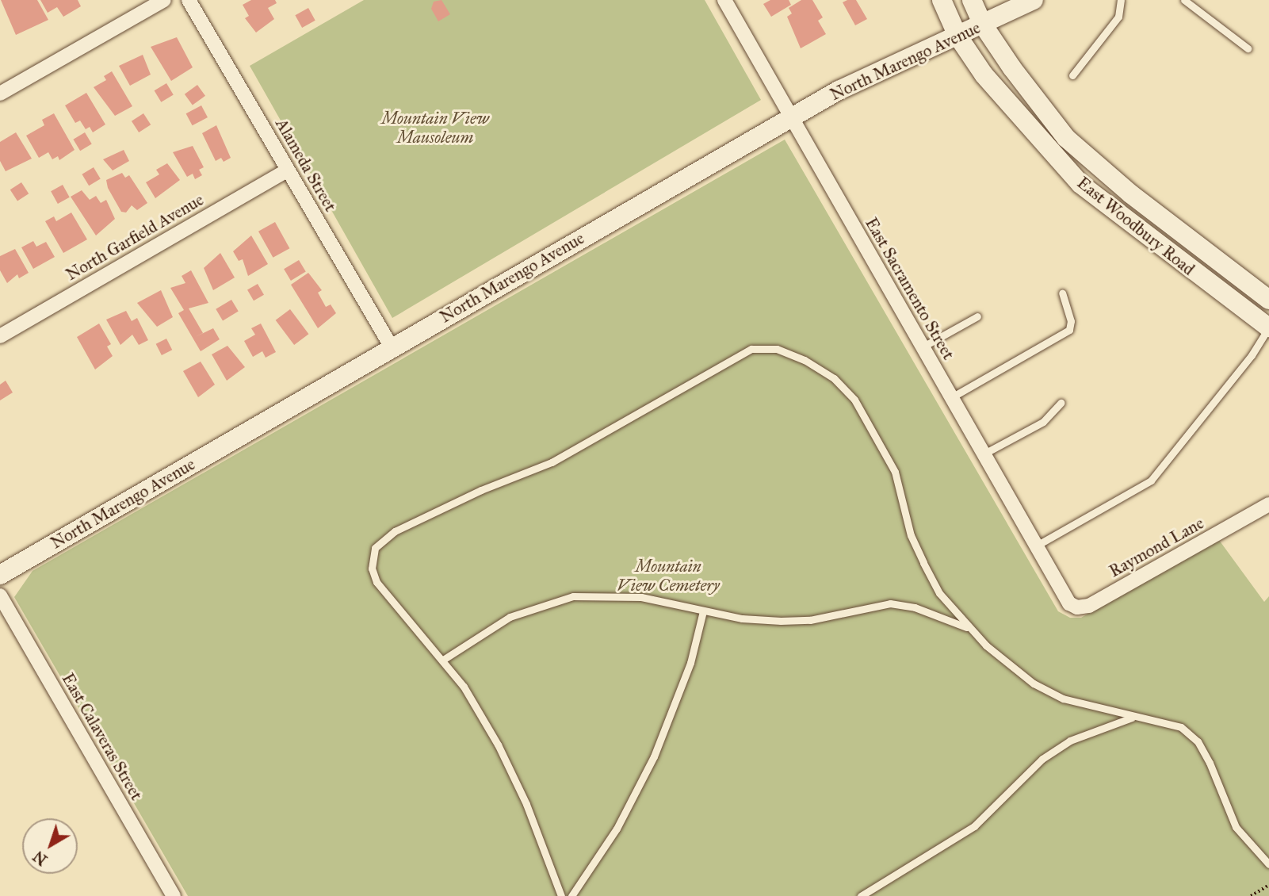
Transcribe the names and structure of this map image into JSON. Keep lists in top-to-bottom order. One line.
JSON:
{"streets":{"street":["North Marengo Avenue","Alameda Street","East Woodbury Road","North Garfield Avenue","East Sacramento Street","Raymond Lane","East Calaveras Street"]},"crossings":[["North Marengo Avenue","Alameda Street"],["North Marengo Avenue","East Woodbury Road"],["North Marengo Avenue","East Sacramento Street"],["Alameda Street","North Garfield Avenue"],["East Sacramento Street","Raymond Lane"]],"parks":["Mountain View Mausoleum","Mountain View Cemetery"],"north":"bottom left"}
